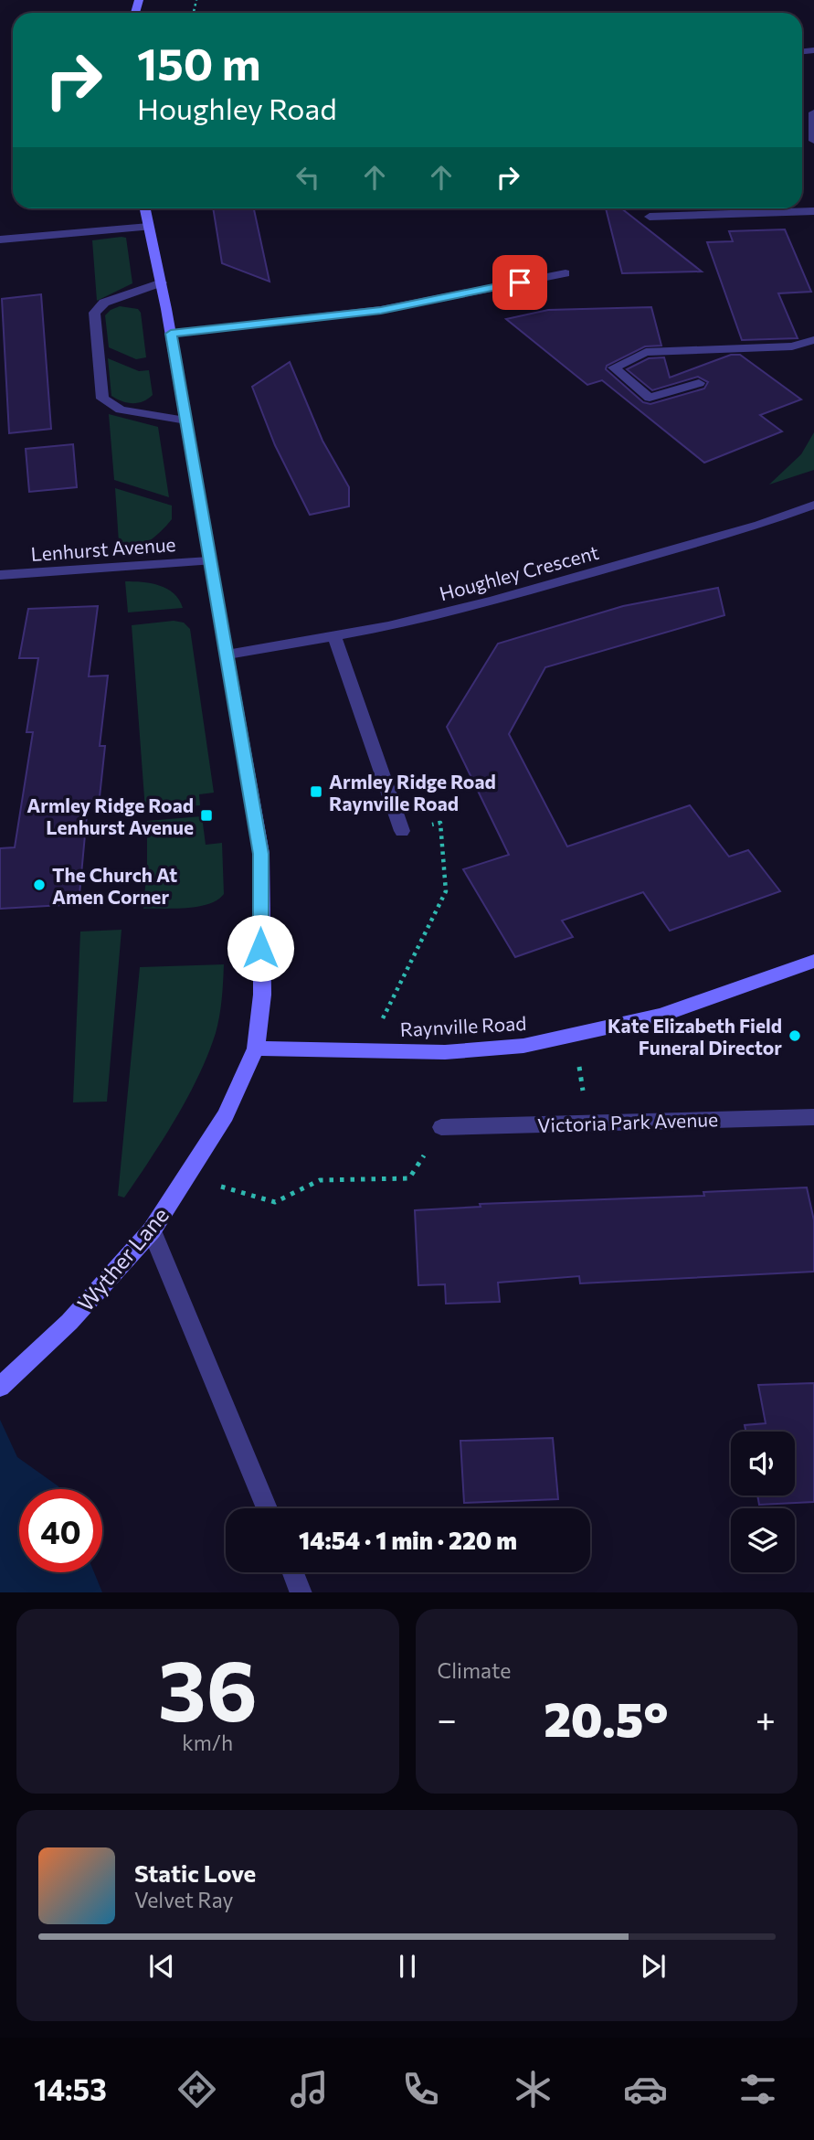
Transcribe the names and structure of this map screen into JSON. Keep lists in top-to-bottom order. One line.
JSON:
{"streets":{"street":["Lenhurst Avenue","Houghley Crescent","Raynville Road","Victoria Park Avenue","Wyther Lane"]},"crossings":[["Lenhurst Avenue","Wyther Lane"],["Houghley Crescent","Wyther Lane"],["Raynville Road","Wyther Lane"]],"places":{"transit":["Armley Ridge Road Raynville Road","Armley Ridge Road Lenhurst Avenue"],"other":["The Church At Amen Corner","Kate Elizabeth Field Funeral Director"]},"page":{"turn":["150 m","Houghley Road"],"limit":"40","trip":"14:54 · 1 min · 220 m","tile":[["36","km/h"],"Climate"],"heat":["−","20.5°","+"],"song":["Static Love","Velvet Ray"],"tabs":"14:53"}}
